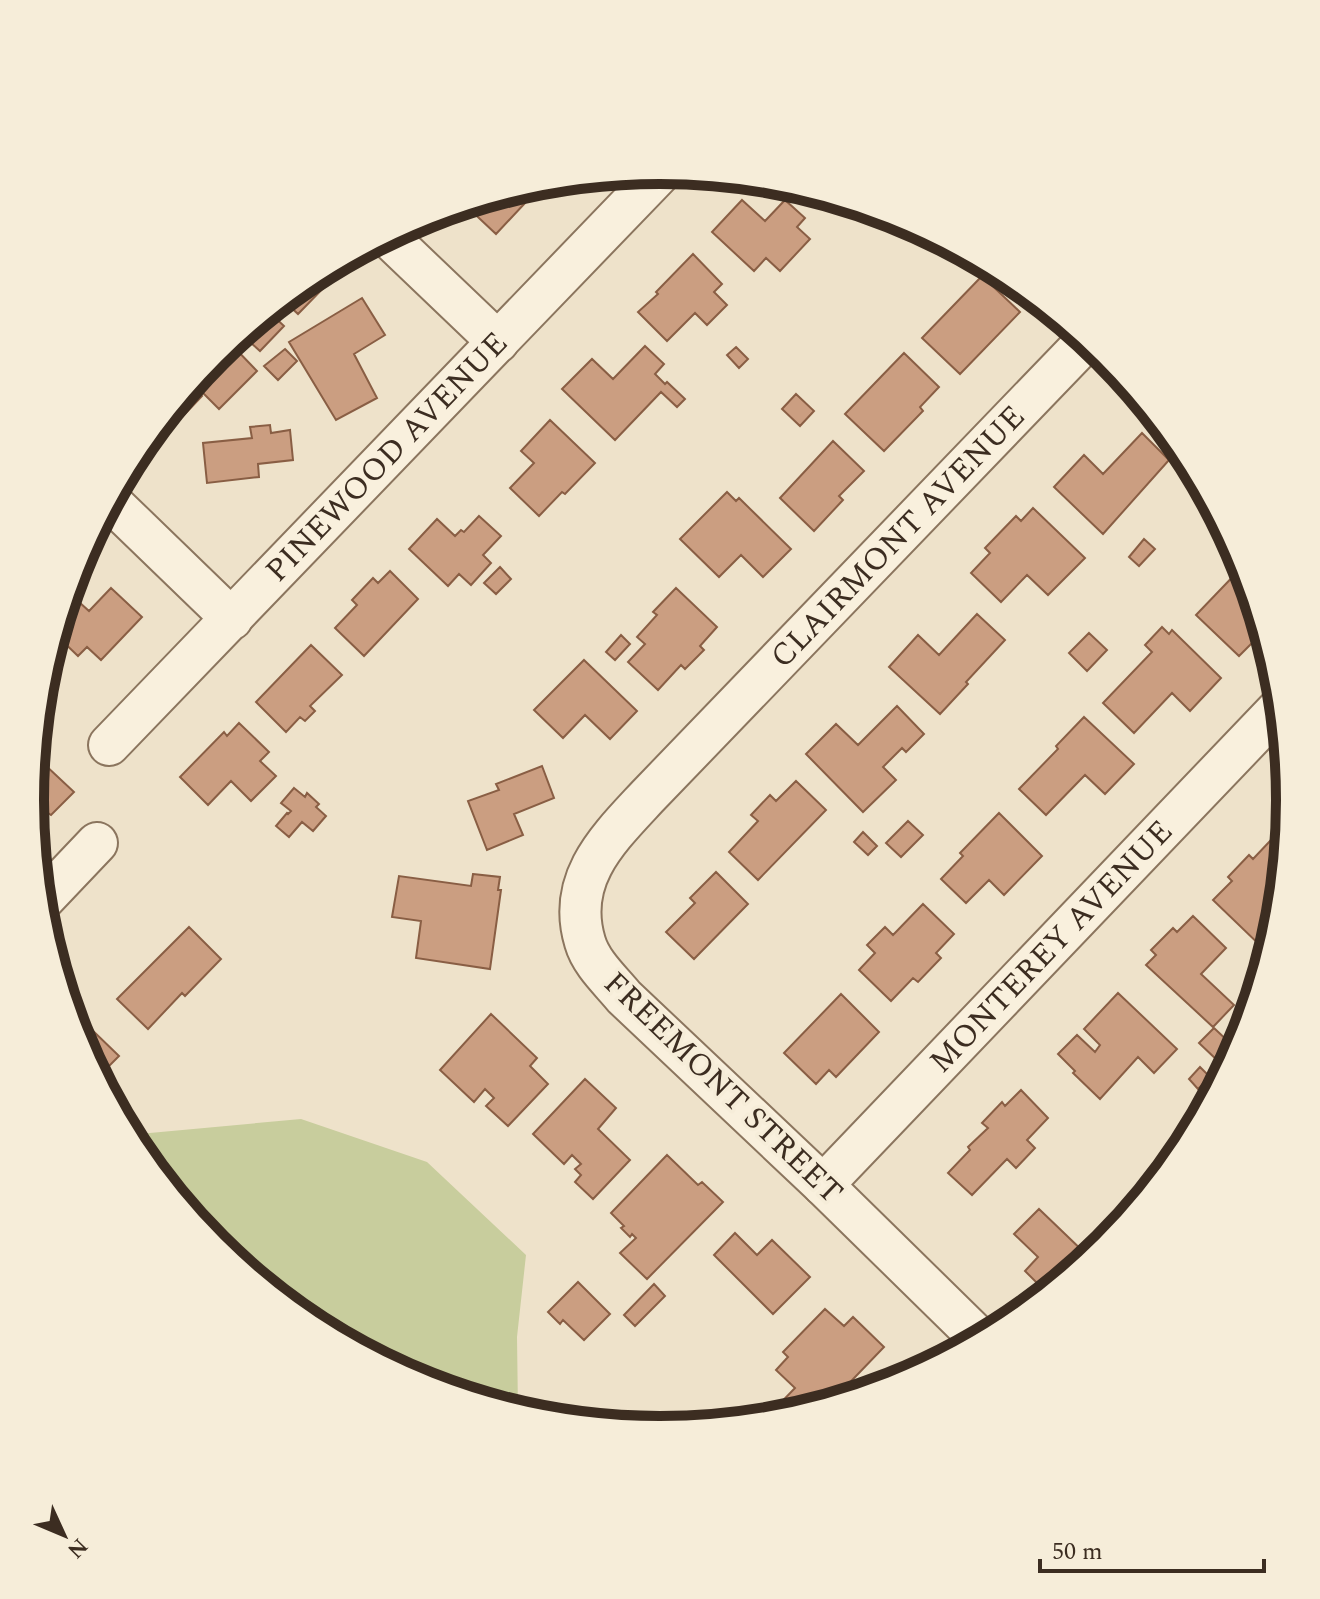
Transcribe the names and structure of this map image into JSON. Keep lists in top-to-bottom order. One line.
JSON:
{"streets":{"street":["PINEWOOD AVENUE","CLAIRMONT AVENUE","MONTEREY AVENUE","FREEMONT STREET"]},"crossings":[["CLAIRMONT AVENUE","FREEMONT STREET"],["MONTEREY AVENUE","FREEMONT STREET"]],"scale_bar":"50 m","north":"bottom right"}
